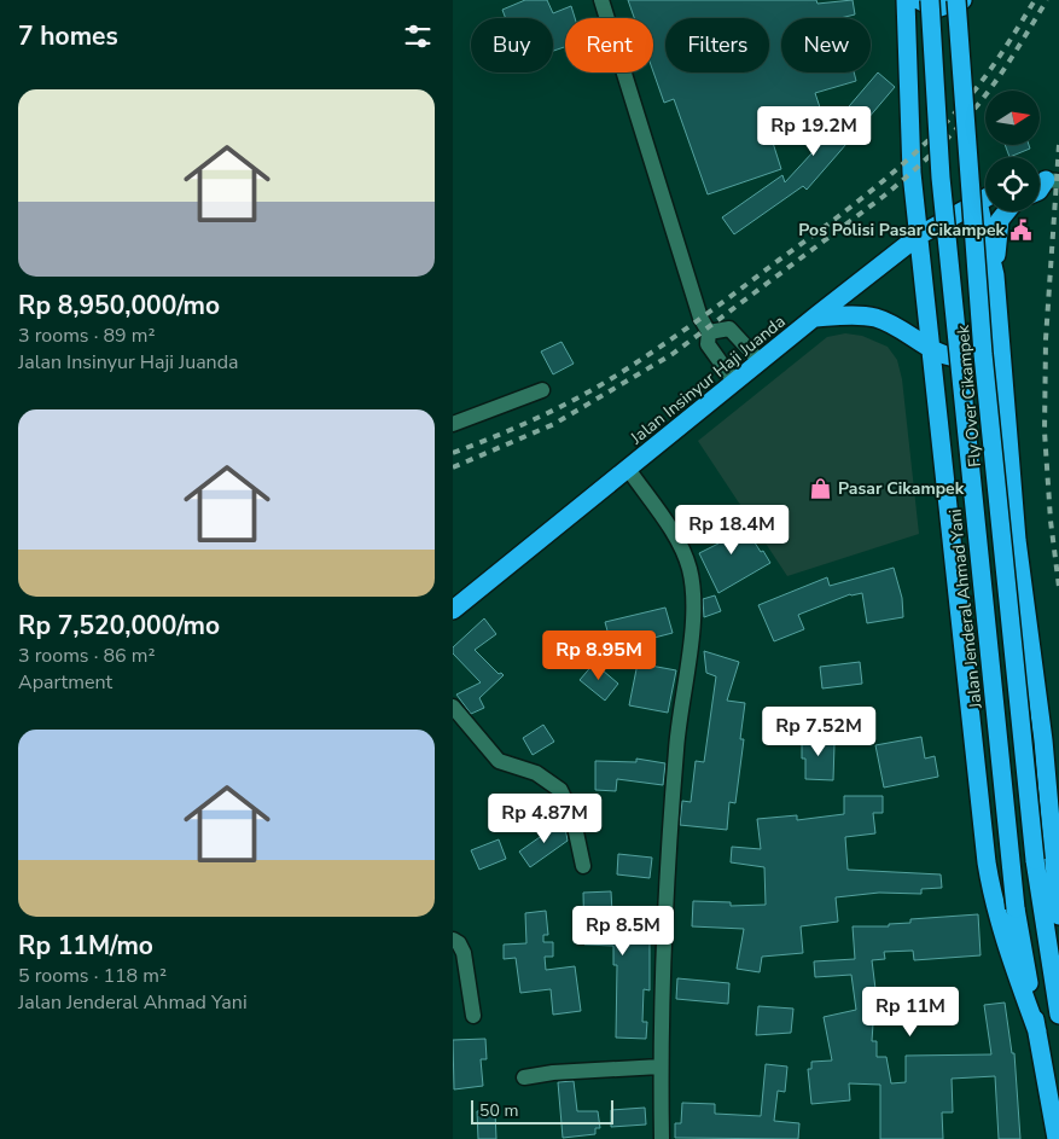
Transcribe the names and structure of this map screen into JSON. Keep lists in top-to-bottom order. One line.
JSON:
{"streets":{"highway":["Jalan Insinyur Haji Juanda","Fly Over Cikampek","Jalan Jenderal Ahmad Yani"]},"places":{"public building":["Pos Polisi Pasar Cikampek"],"shop":["Pasar Cikampek"]},"scale_bar":"50 m","north":"right","page":{"heading":"7 homes","chip":["Buy","Rent","Filters","New"],"list":[{"name":"Rp 8,950,000/mo","note":"3 rooms · 89 m² · Jalan Insinyur Haji Juanda"},{"name":"Rp 7,520,000/mo","note":"3 rooms · 86 m² · Apartment"},{"name":"Rp 11M/mo","note":"5 rooms · 118 m² · Jalan Jenderal Ahmad Yani"}],"price":["Rp 19.2M","Rp 18.4M","Rp 8.95M","Rp 7.52M","Rp 4.87M","Rp 8.5M","Rp 11M"],"scale":"50 m"}}
